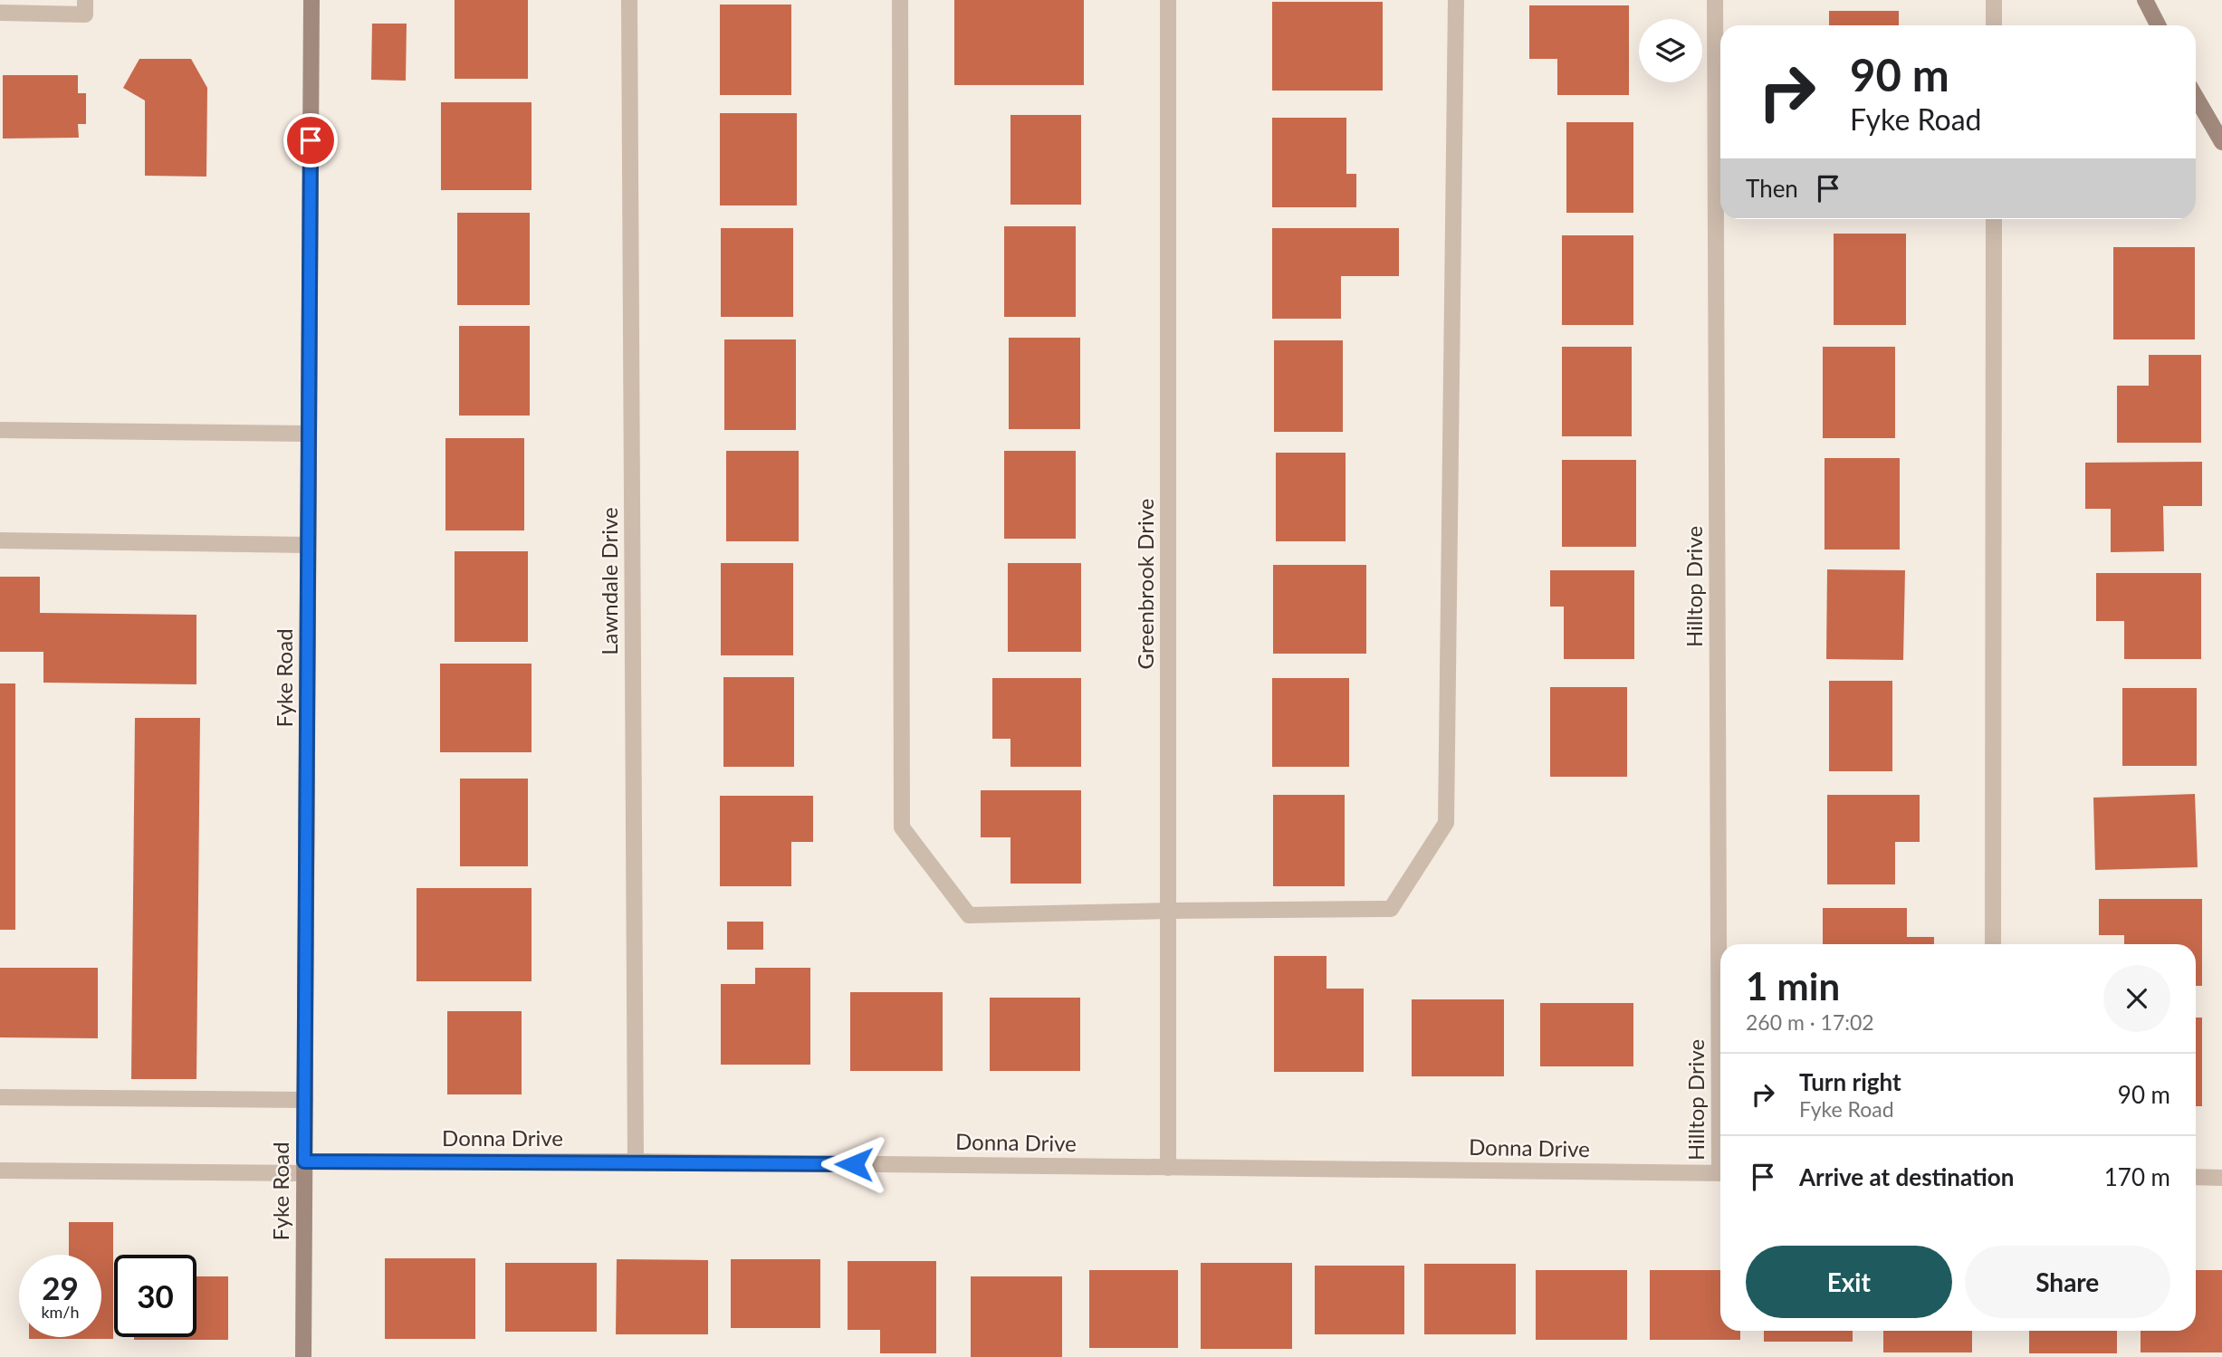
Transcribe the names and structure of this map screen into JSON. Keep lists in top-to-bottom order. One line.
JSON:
{"streets":{"street":["Lawndale Drive","Greenbrook Drive","Hilltop Drive","Fyke Road","Donna Drive"]},"crossings":[["Lawndale Drive","Donna Drive"],["Greenbrook Drive","Donna Drive"],["Fyke Road","Donna Drive"]],"page":{"turn":["90 m","Fyke Road"],"then":"Then","heading":["1 min","260 m · 17:02"],"list":[{"name":"Turn right","note":"Fyke Road","value":"90 m"},{"name":"Arrive at destination","value":"170 m"}],"buttons":["Exit","Share"],"speed":"29 km/h","limit":"30"}}
